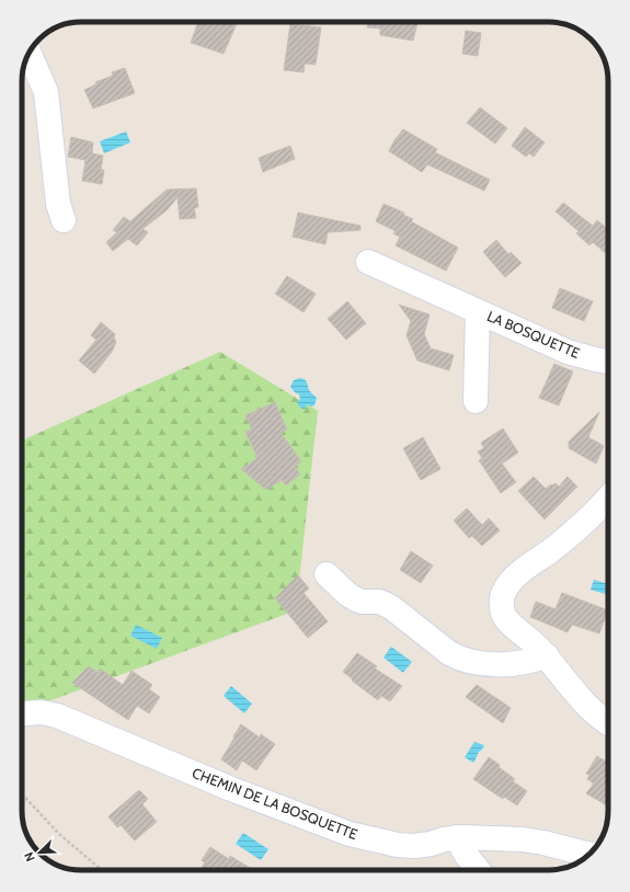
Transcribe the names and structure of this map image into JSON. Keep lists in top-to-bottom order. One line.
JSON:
{"streets":{"street":["LA BOSQUETTE","CHEMIN DE LA BOSQUETTE"]},"north":"bottom left"}
